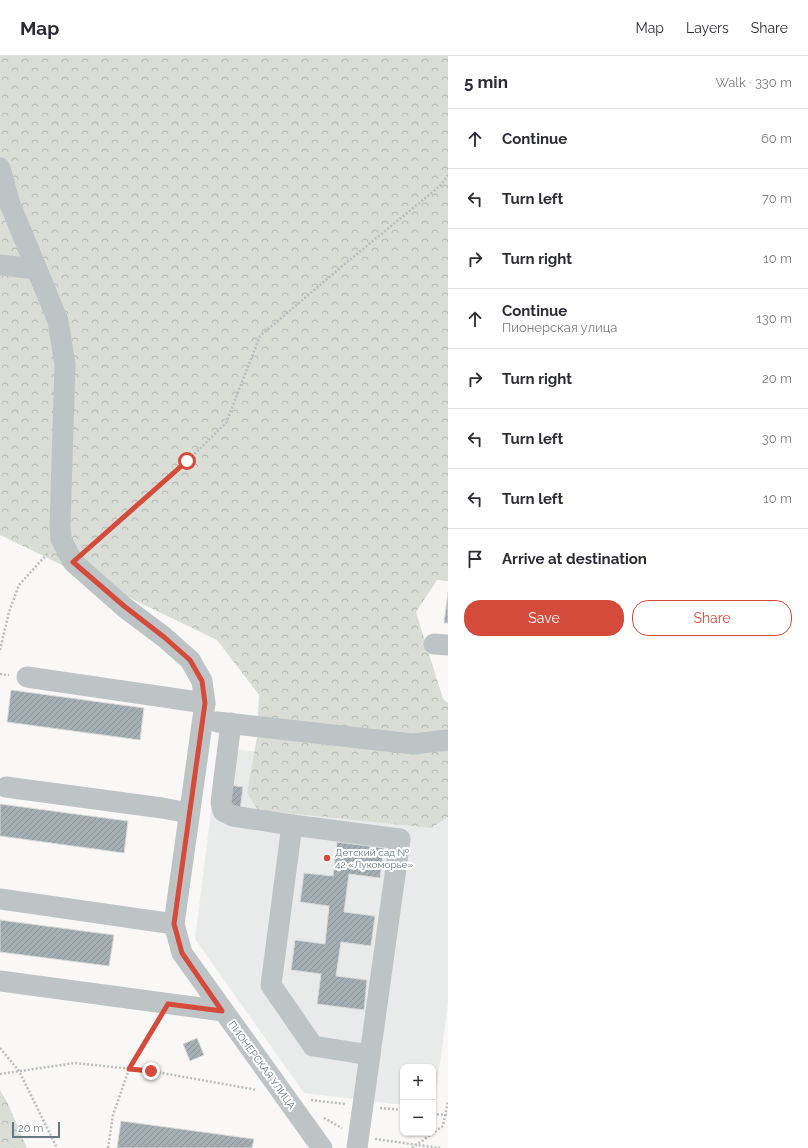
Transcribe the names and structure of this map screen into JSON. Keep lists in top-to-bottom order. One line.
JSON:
{"streets":{"street":["ПИОНЕРСКАЯ УЛИЦА"]},"places":["Детский сад № 42 «Лукоморье»"],"scale_bar":"20 m","page":{"header":"Map","nav":["Map","Layers","Share"],"heading":["5 min","Walk · 330 m"],"list":[["Continue","60 m"],["Turn left","70 m"],["Turn right","10 m"],["Continue","Пионерская улица","130 m"],["Turn right","20 m"],["Turn left","30 m"],["Turn left","10 m"],"Arrive at destination"],"buttons":["Save","Share"],"map_buttons":["+","−"],"scale":"20 m"}}
